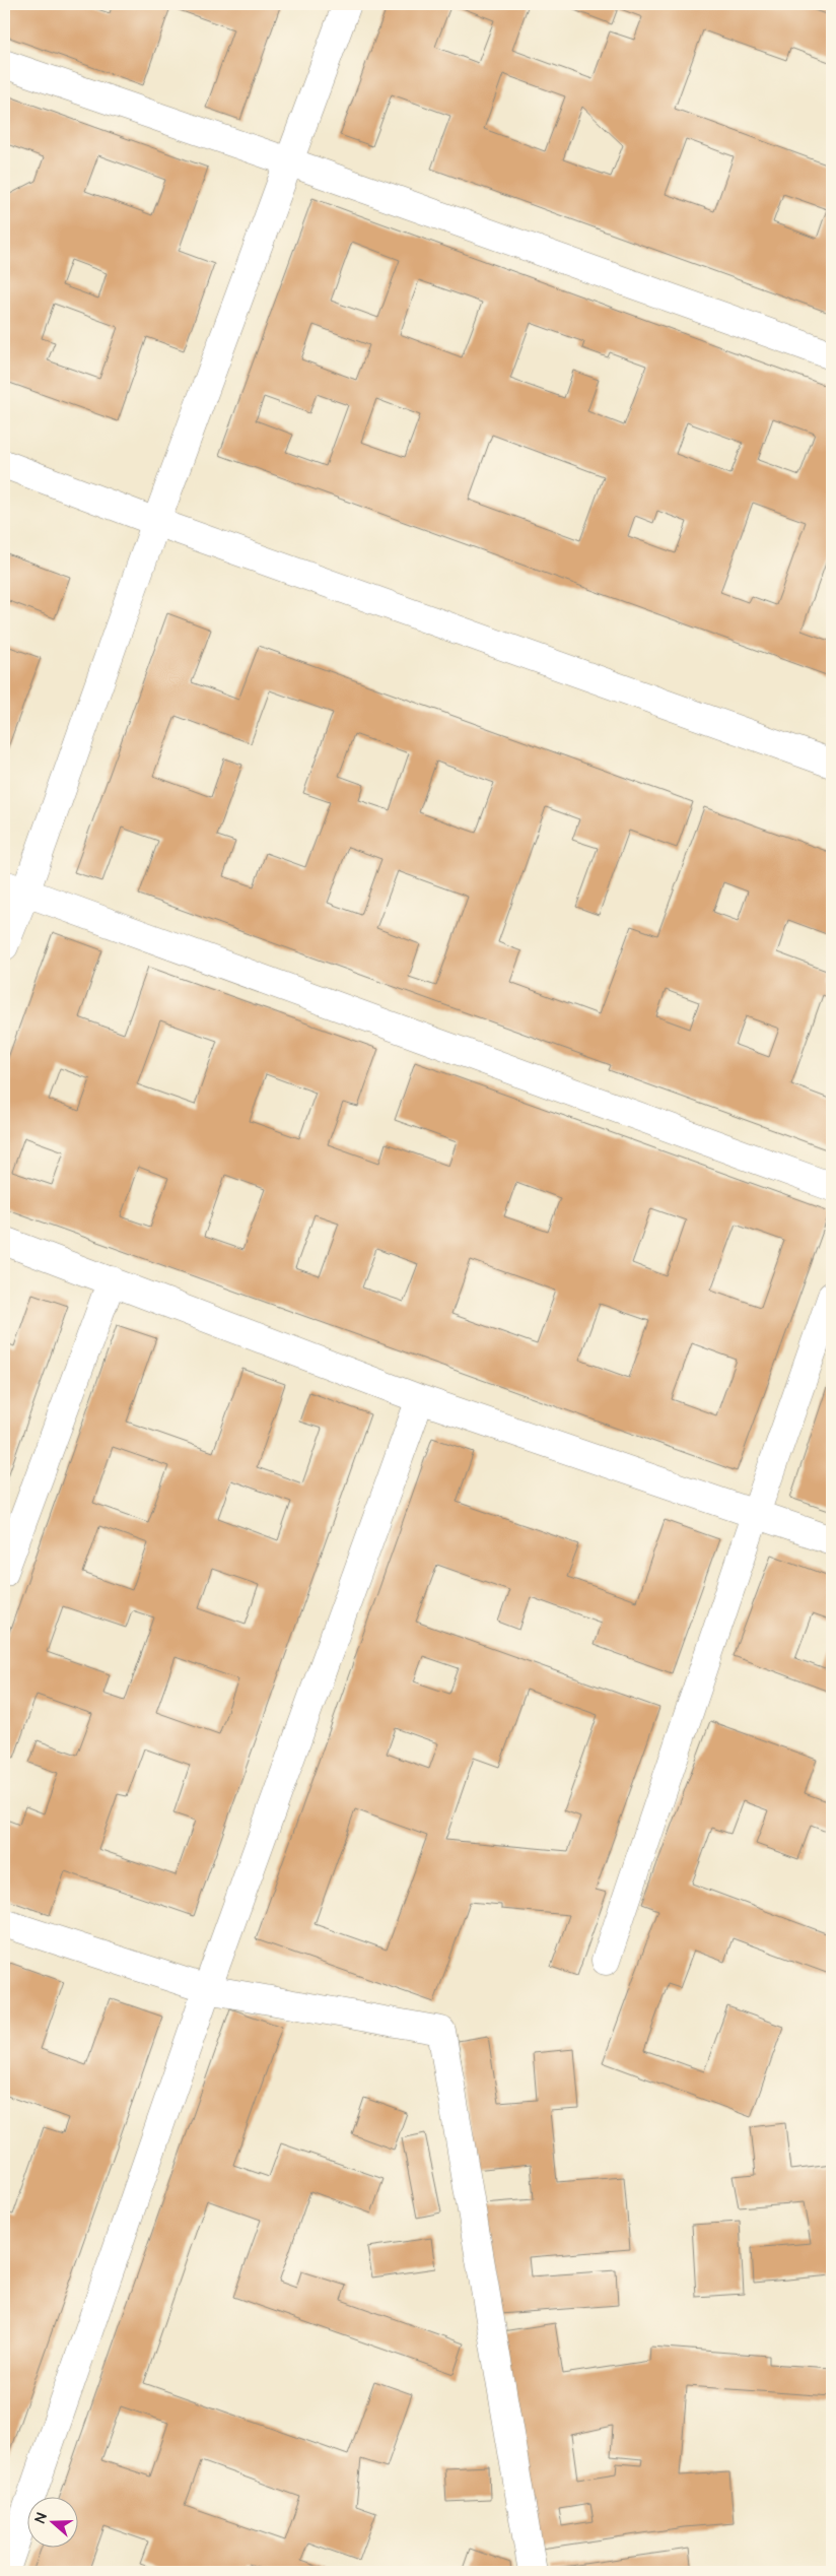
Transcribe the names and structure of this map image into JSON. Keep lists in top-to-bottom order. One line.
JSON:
{"north":"left"}
